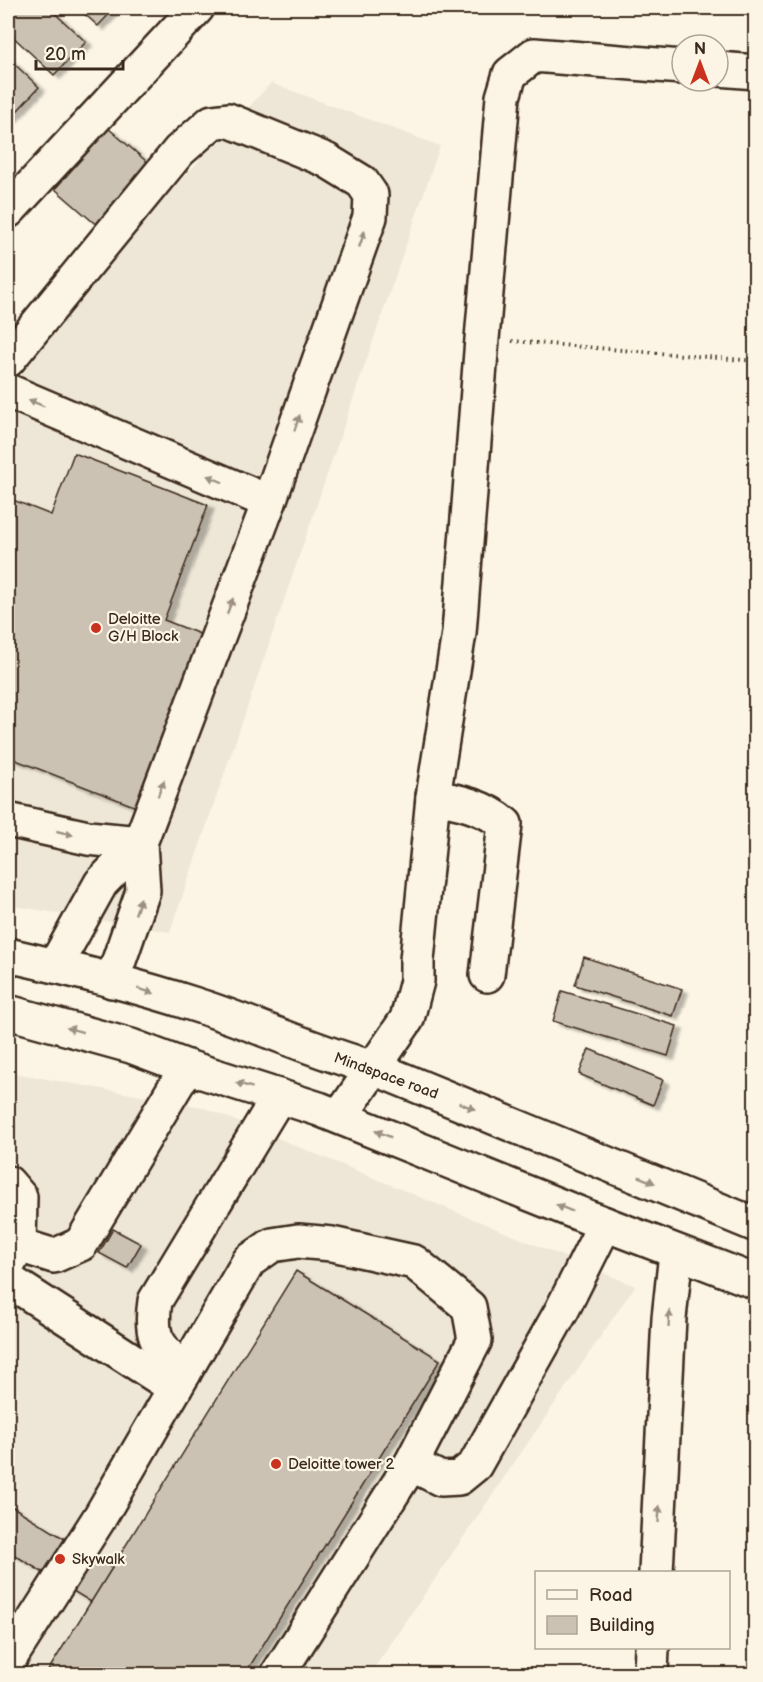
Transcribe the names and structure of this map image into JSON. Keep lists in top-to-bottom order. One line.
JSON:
{"streets":{"main road":["Mindspace road"]},"places":["Deloitte G/H Block","Deloitte tower 2","Skywalk"],"legend":["Road","Building"],"scale_bar":"20 m","north":"top"}
